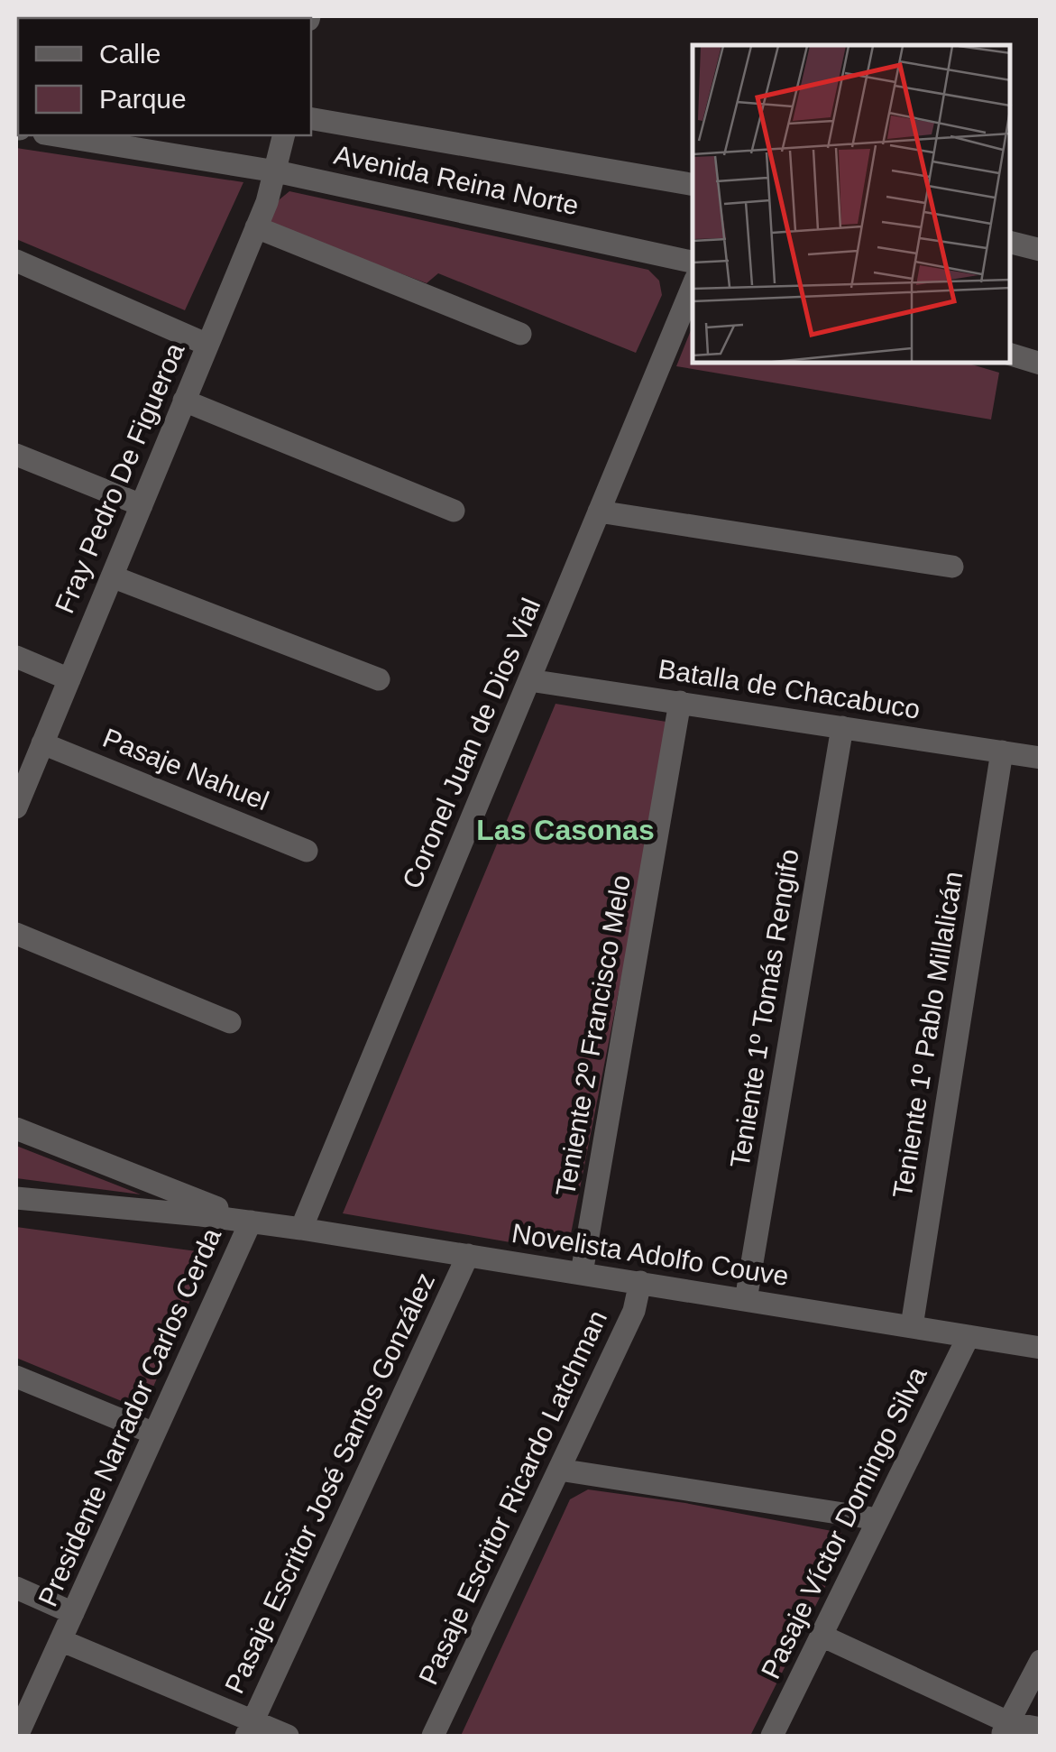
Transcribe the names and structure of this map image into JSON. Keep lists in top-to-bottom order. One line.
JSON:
{"streets":{"street":["Avenida Reina Norte","Fray Pedro De Figueroa","Batalla de Chacabuco","Coronel Juan de Dios Vial","Pasaje Nahuel","Teniente 1º Tomás Rengifo","Teniente 1º Pablo Millalicán","Teniente 2º Francisco Melo","Novelista Adolfo Couve","Presidente Narrador Carlos Cerda","Pasaje Escritor José Santos González","Pasaje Escritor Ricardo Latchman","Pasaje Víctor Domingo Silva"]},"crossings":[["Avenida Reina Norte","Fray Pedro De Figueroa"],["Fray Pedro De Figueroa","Pasaje Nahuel"],["Batalla de Chacabuco","Coronel Juan de Dios Vial"],["Batalla de Chacabuco","Teniente 1º Tomás Rengifo"],["Batalla de Chacabuco","Teniente 1º Pablo Millalicán"],["Batalla de Chacabuco","Teniente 2º Francisco Melo"],["Coronel Juan de Dios Vial","Novelista Adolfo Couve"],["Teniente 1º Tomás Rengifo","Novelista Adolfo Couve"],["Teniente 1º Pablo Millalicán","Novelista Adolfo Couve"],["Teniente 2º Francisco Melo","Novelista Adolfo Couve"],["Novelista Adolfo Couve","Presidente Narrador Carlos Cerda"],["Novelista Adolfo Couve","Pasaje Escritor José Santos González"],["Novelista Adolfo Couve","Pasaje Escritor Ricardo Latchman"],["Novelista Adolfo Couve","Pasaje Víctor Domingo Silva"]],"districts":["Las Casonas"],"legend":["Calle","Parque"]}
